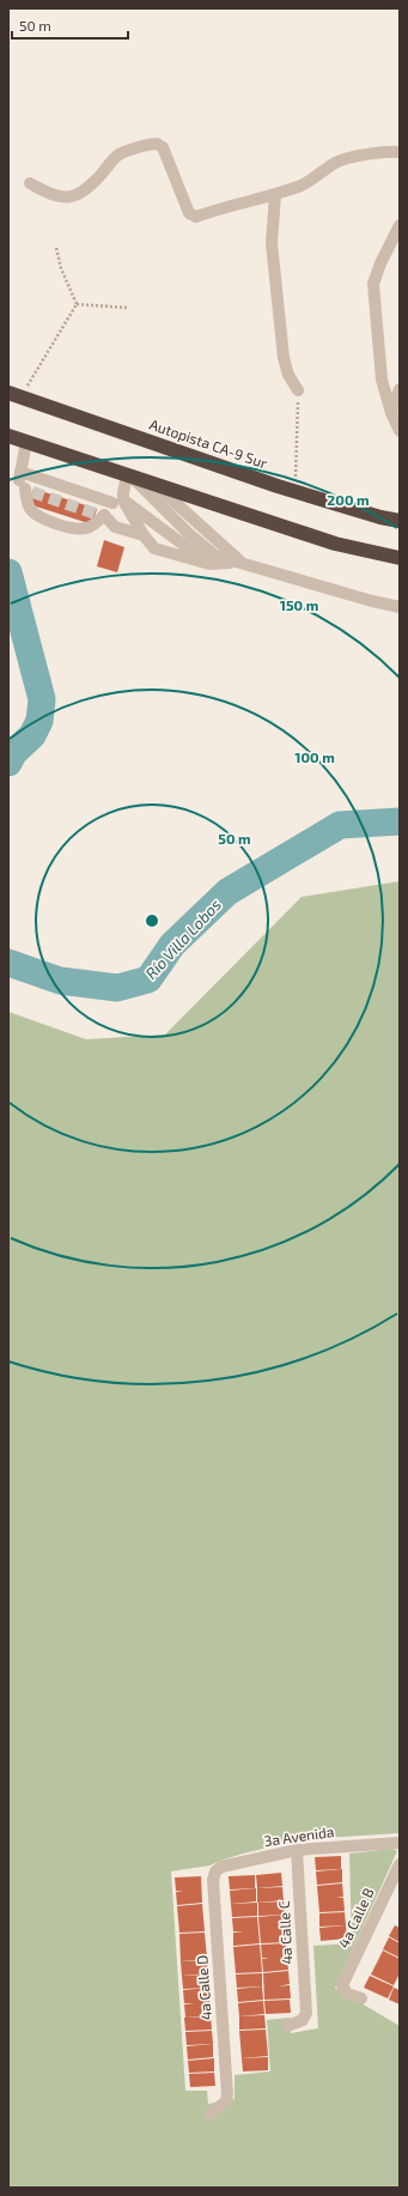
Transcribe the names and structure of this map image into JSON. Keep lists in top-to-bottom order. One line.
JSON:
{"streets":{"highway":["Autopista CA-9 Sur"],"street":["3a Avenida","4a Calle B","4a Calle C","4a Calle D"]},"crossings":[["3a Avenida","4a Calle C"],["3a Avenida","4a Calle D"]],"water":["Río Villa Lobos"],"scale_bar":"50 m","rings":["200 m","150 m","100 m","50 m"]}
